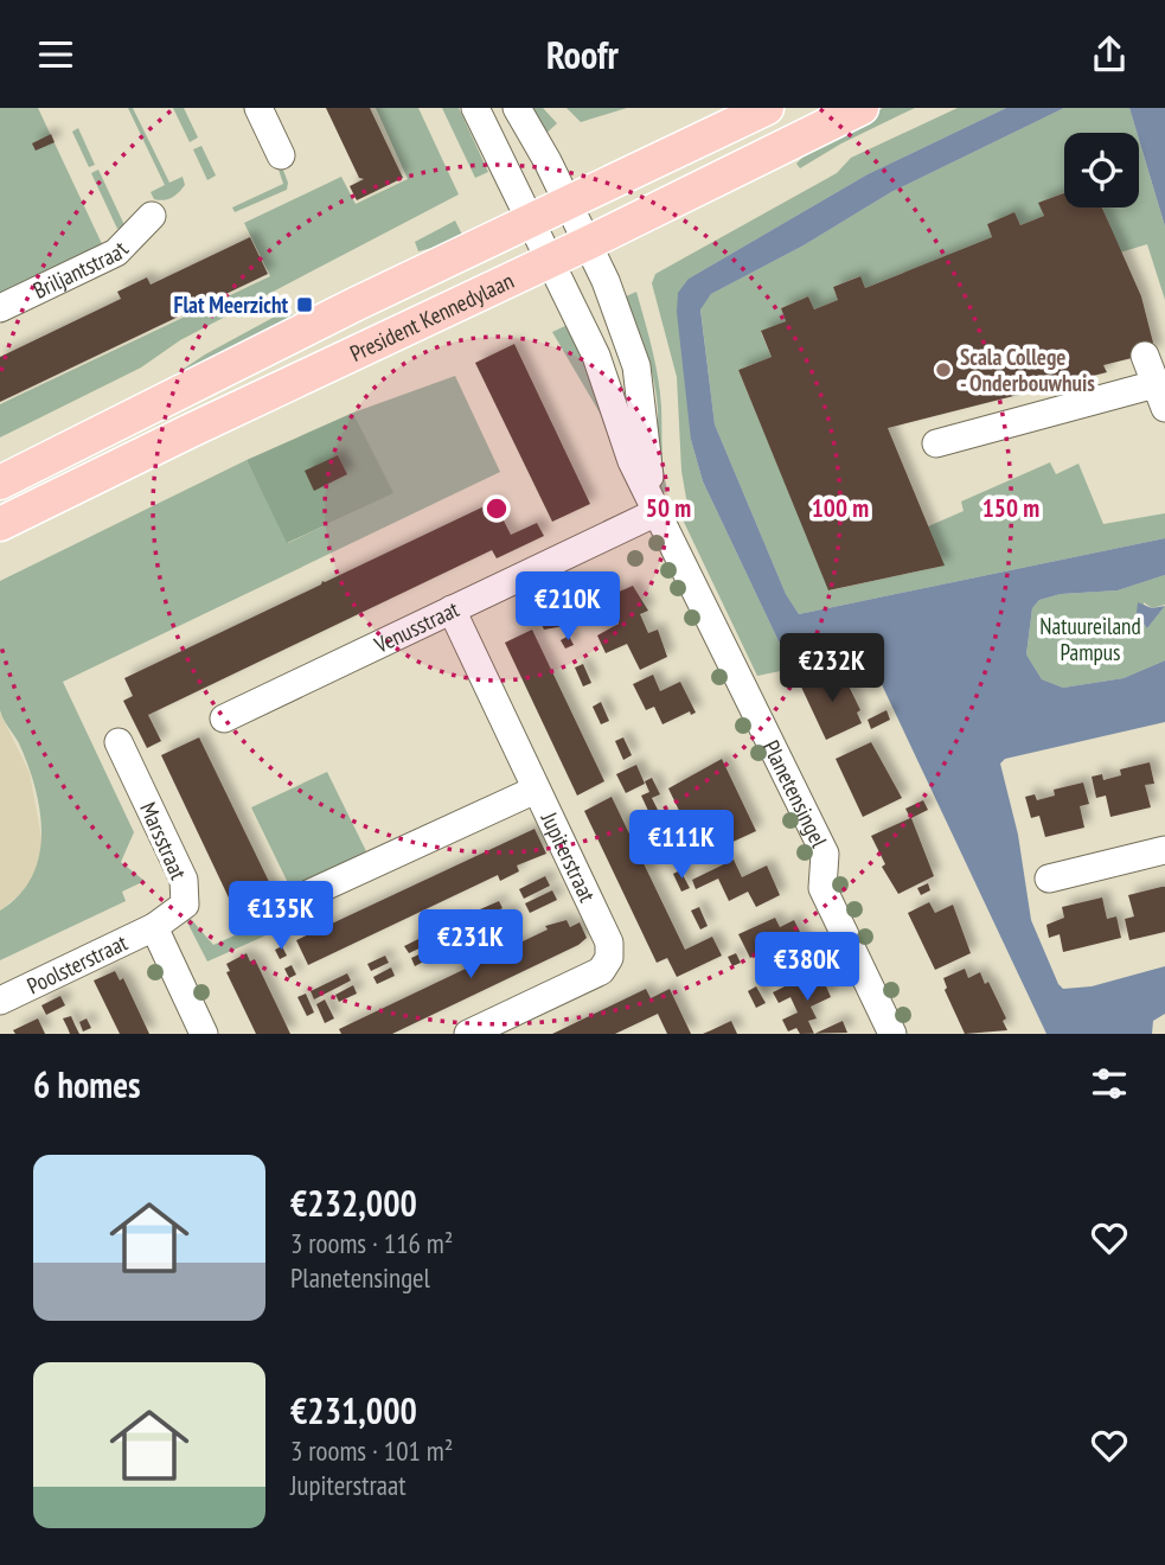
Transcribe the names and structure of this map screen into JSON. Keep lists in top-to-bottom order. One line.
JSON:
{"streets":{"main road":["President Kennedylaan"],"street":["Briljantstraat","Venusstraat","Planetensingel","Marsstraat","Jupiterstraat","Poolsterstraat"]},"crossings":[["President Kennedylaan","Planetensingel"],["Venusstraat","Planetensingel"],["Venusstraat","Jupiterstraat"],["Marsstraat","Poolsterstraat"]],"parks":["Natuureiland Pampus"],"places":{"transit":["Flat Meerzicht"],"other":["Scala College - Onderbouwhuis"]},"page":{"header":"Roofr","price":["€210K","€232K","€111K","€135K","€231K","€380K"],"heading":"6 homes","list":[{"name":"€232,000","note":"3 rooms · 116 m² · Planetensingel"},{"name":"€231,000","note":"3 rooms · 101 m² · Jupiterstraat"}]},"rings":["50 m","100 m","150 m"]}
